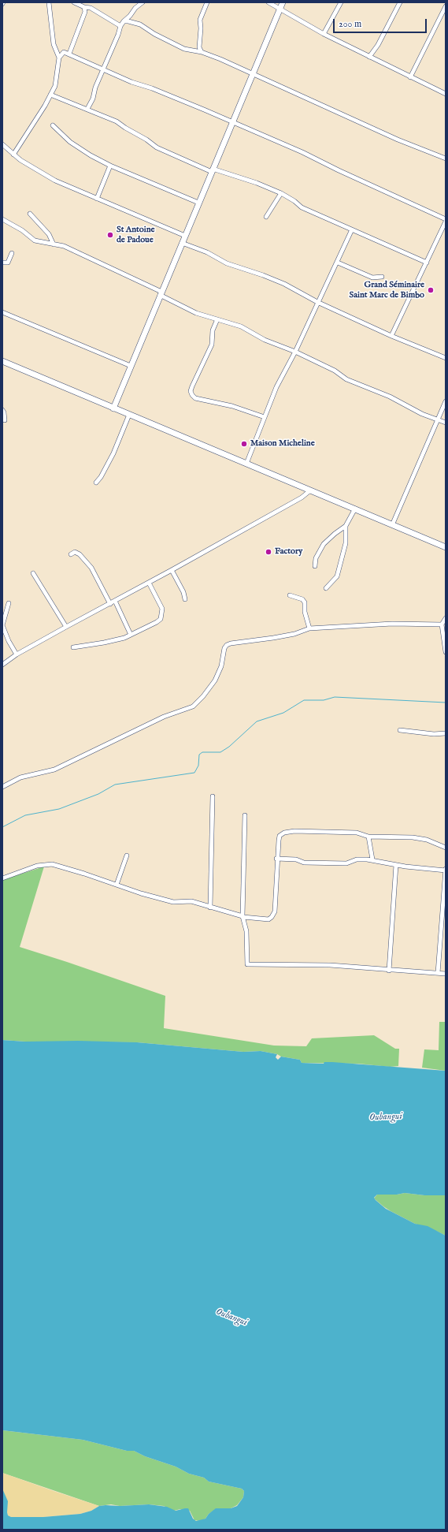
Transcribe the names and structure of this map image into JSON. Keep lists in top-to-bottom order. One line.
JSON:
{"water":["Oubangui"],"places":["St Antoine de Padoue","Grand Séminaire Saint Marc de Bimbo","Maison Micheline","Factory"],"scale_bar":"200 m"}
